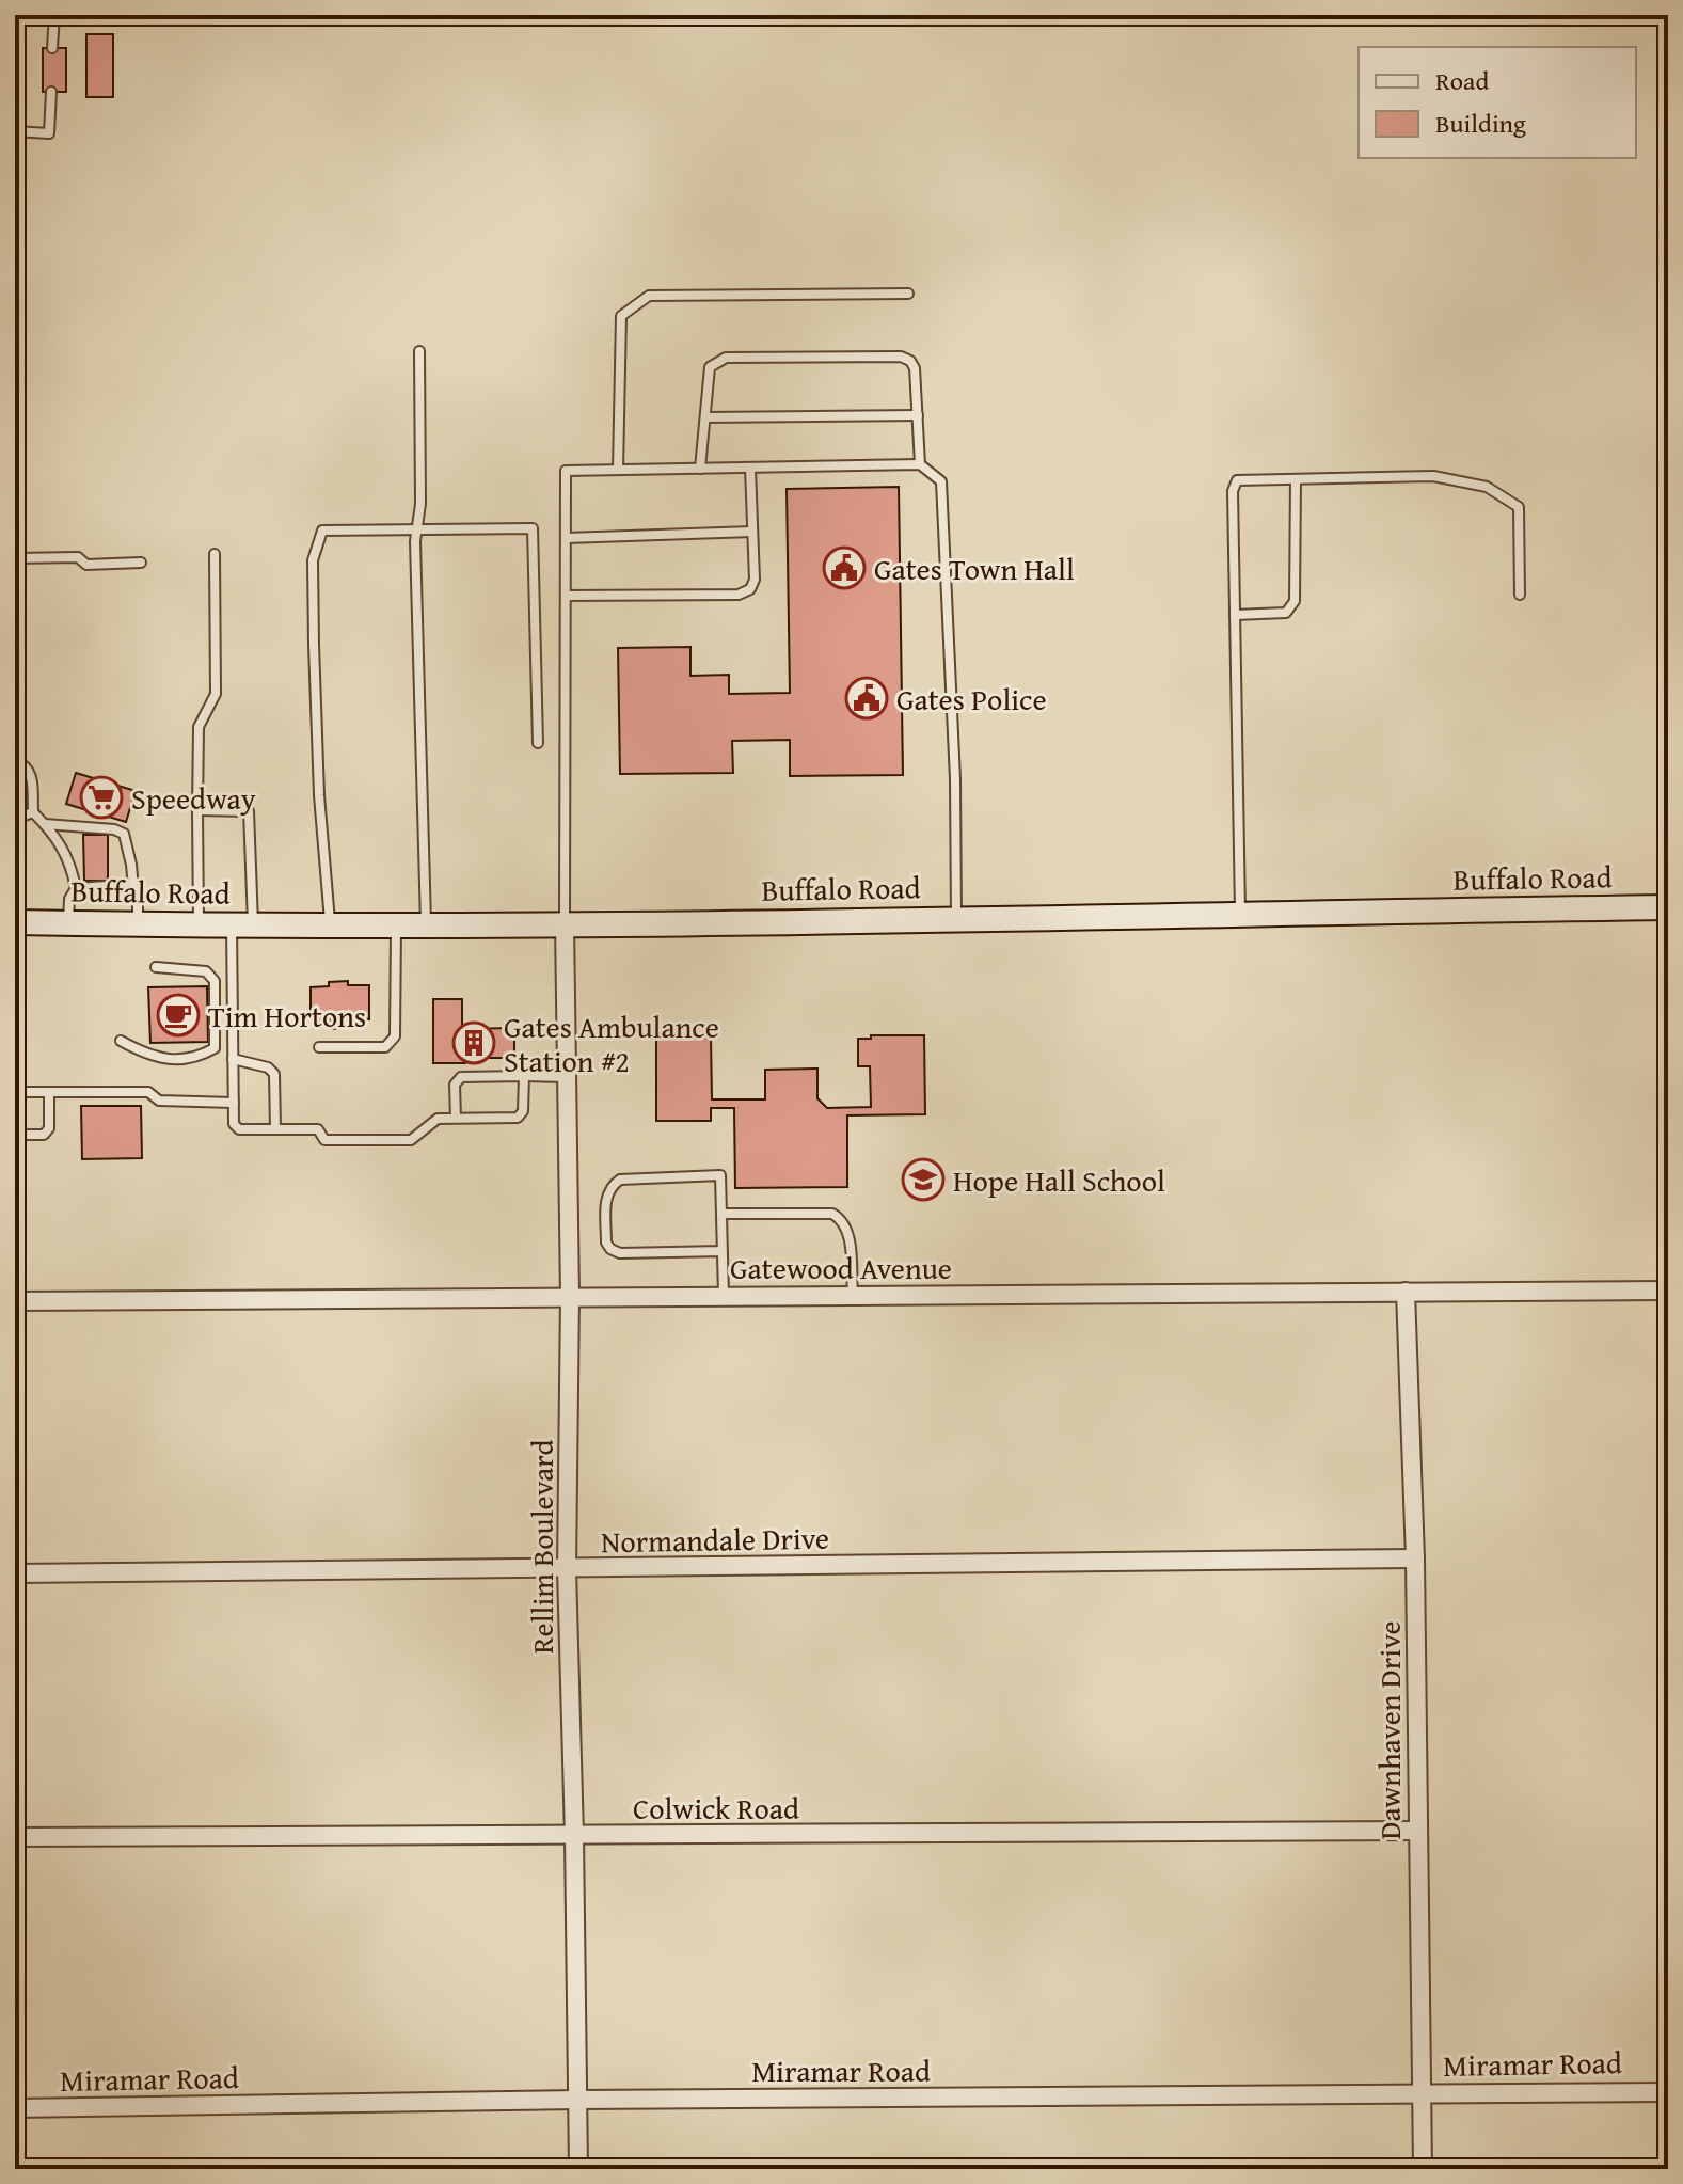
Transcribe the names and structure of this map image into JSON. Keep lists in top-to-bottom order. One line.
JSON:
{"streets":{"main road":["Buffalo Road"],"street":["Gatewood Avenue","Normandale Drive","Rellim Boulevard","Dawnhaven Drive","Colwick Road","Miramar Road"]},"crossings":[["Buffalo Road","Rellim Boulevard"],["Gatewood Avenue","Rellim Boulevard"],["Gatewood Avenue","Dawnhaven Drive"],["Normandale Drive","Rellim Boulevard"],["Normandale Drive","Dawnhaven Drive"],["Rellim Boulevard","Colwick Road"],["Rellim Boulevard","Miramar Road"],["Dawnhaven Drive","Colwick Road"],["Dawnhaven Drive","Miramar Road"]],"places":{"public building":["Gates Town Hall","Gates Police"],"supermarket":["Speedway"],"cafe":["Tim Hortons"],"building":["Gates Ambulance Station #2"],"school or university":["Hope Hall School"]},"legend":["Road","Building"]}
